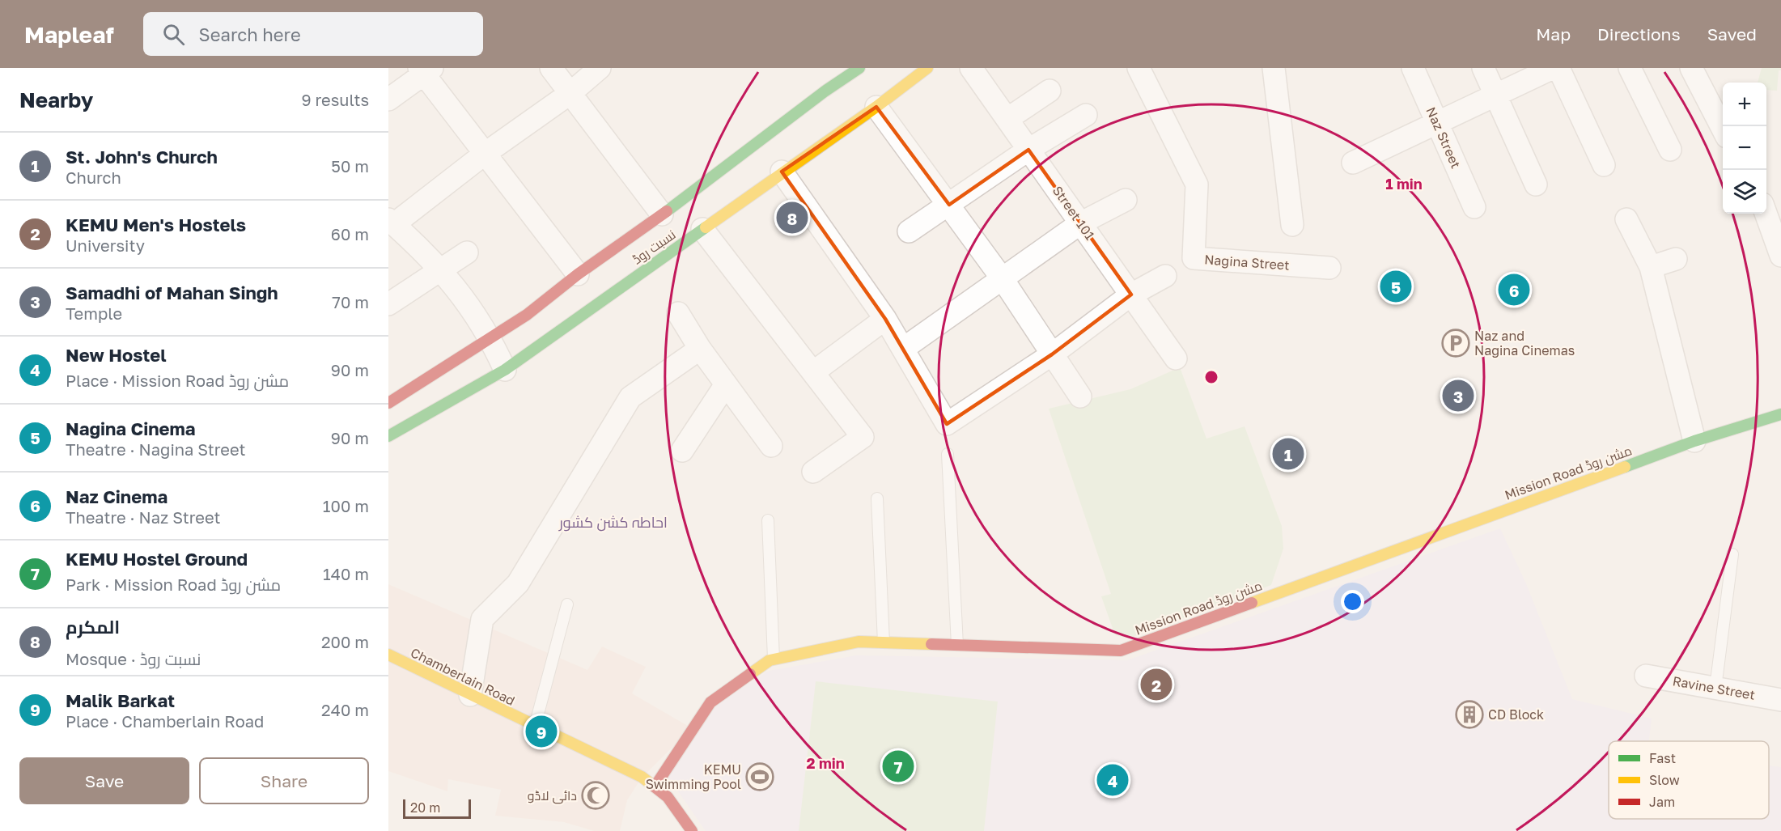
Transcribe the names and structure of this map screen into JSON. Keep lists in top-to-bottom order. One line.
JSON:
{"streets":{"street":["Naz Street","Street 101","نسبت روڈ","Nagina Street","Mission Road مشن روڈ","Chamberlain Road","Ravine Street"]},"crossings":[["Mission Road مشن روڈ","Chamberlain Road"]],"districts":["احاطہ کشن کشور"],"places":{"parking":["Naz and Nagina Cinemas"],"building":["CD Block"],"sports":["KEMU Swimming Pool"],"mosque":["دائی لاڈو"]},"legend":["Fast","Slow","Jam"],"scale_bar":"20 m","page":{"header":"Mapleaf","search":"Search here","nav":["Map","Directions","Saved"],"heading":["Nearby","9 results"],"map_buttons":["+","−"],"list":[{"mark":"1","name":"St. John's Church","note":"Church","value":"50 m"},{"mark":"2","name":"KEMU Men's Hostels","note":"University","value":"60 m"},{"mark":"3","name":"Samadhi of Mahan Singh","note":"Temple","value":"70 m"},{"mark":"4","name":"New Hostel","note":"Place · Mission Road مشن روڈ","value":"90 m"},{"mark":"5","name":"Nagina Cinema","note":"Theatre · Nagina Street","value":"90 m"},{"mark":"6","name":"Naz Cinema","note":"Theatre · Naz Street","value":"100 m"},{"mark":"7","name":"KEMU Hostel Ground","note":"Park · Mission Road مشن روڈ","value":"140 m"},{"mark":"8","name":"المکرم","note":"Mosque · نسبت روڈ","value":"200 m"},{"mark":"9","name":"Malik Barkat","note":"Place · Chamberlain Road","value":"240 m"}],"pins":["8","5","6","3","1","2","9","7","4"],"buttons":["Save","Share"],"scale":"20 m"},"rings":["1 min","2 min"]}
